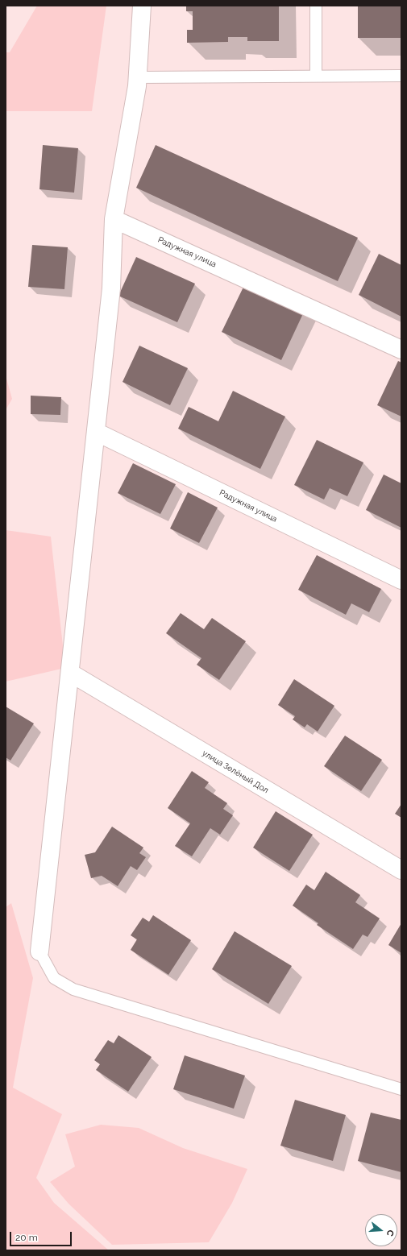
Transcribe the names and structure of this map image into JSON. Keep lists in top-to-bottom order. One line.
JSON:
{"streets":{"street":["Радужная улица","улица Зелёный Дол"]},"scale_bar":"20 m","north":"right"}
